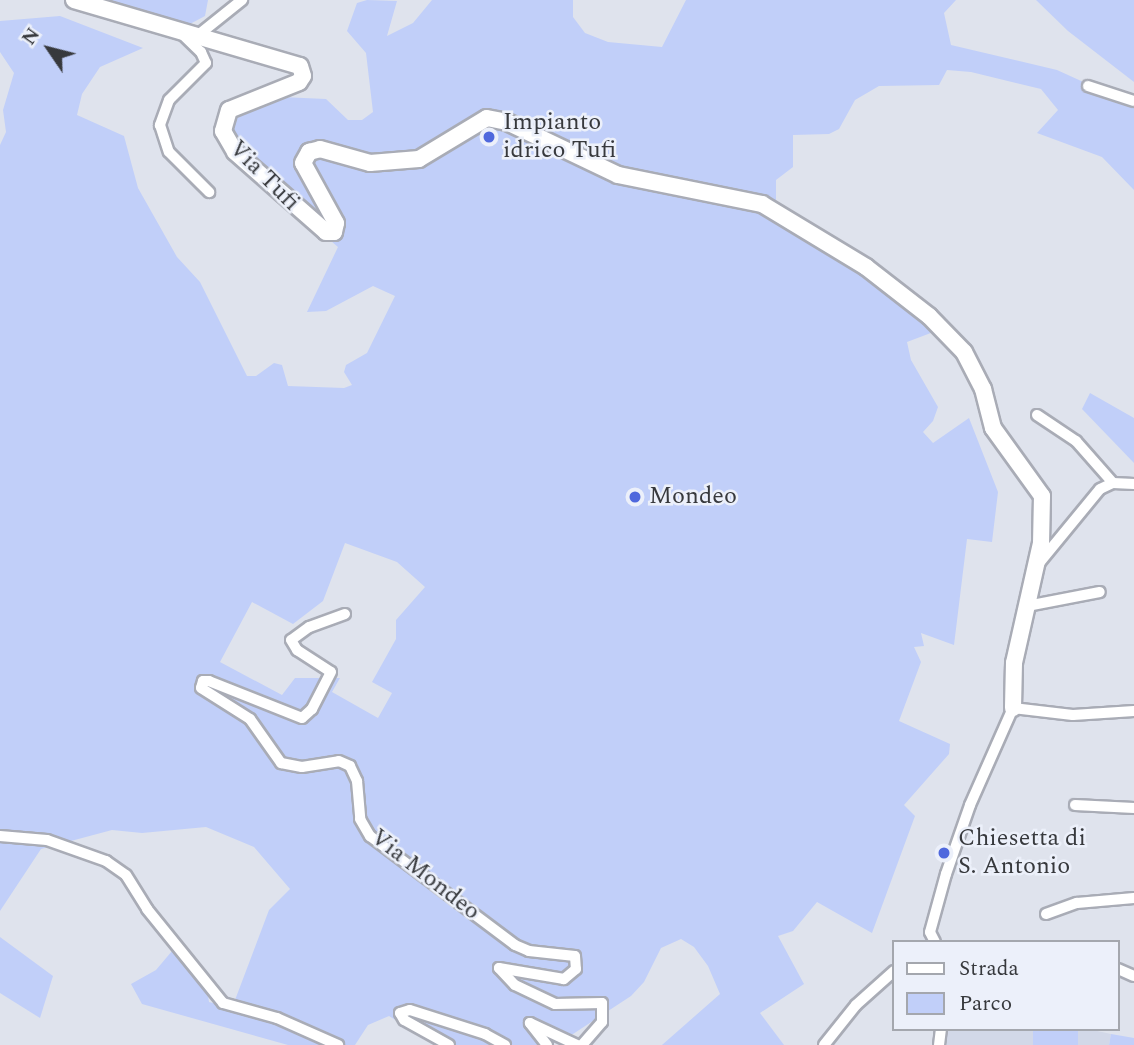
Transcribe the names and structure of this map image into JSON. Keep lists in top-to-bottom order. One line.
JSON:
{"streets":{"street":["Via Tufi","Via Mondeo"]},"places":["Impianto idrico Tufi","Mondeo","Chiesetta di S. Antonio"],"legend":["Strada","Parco"],"north":"top left"}
